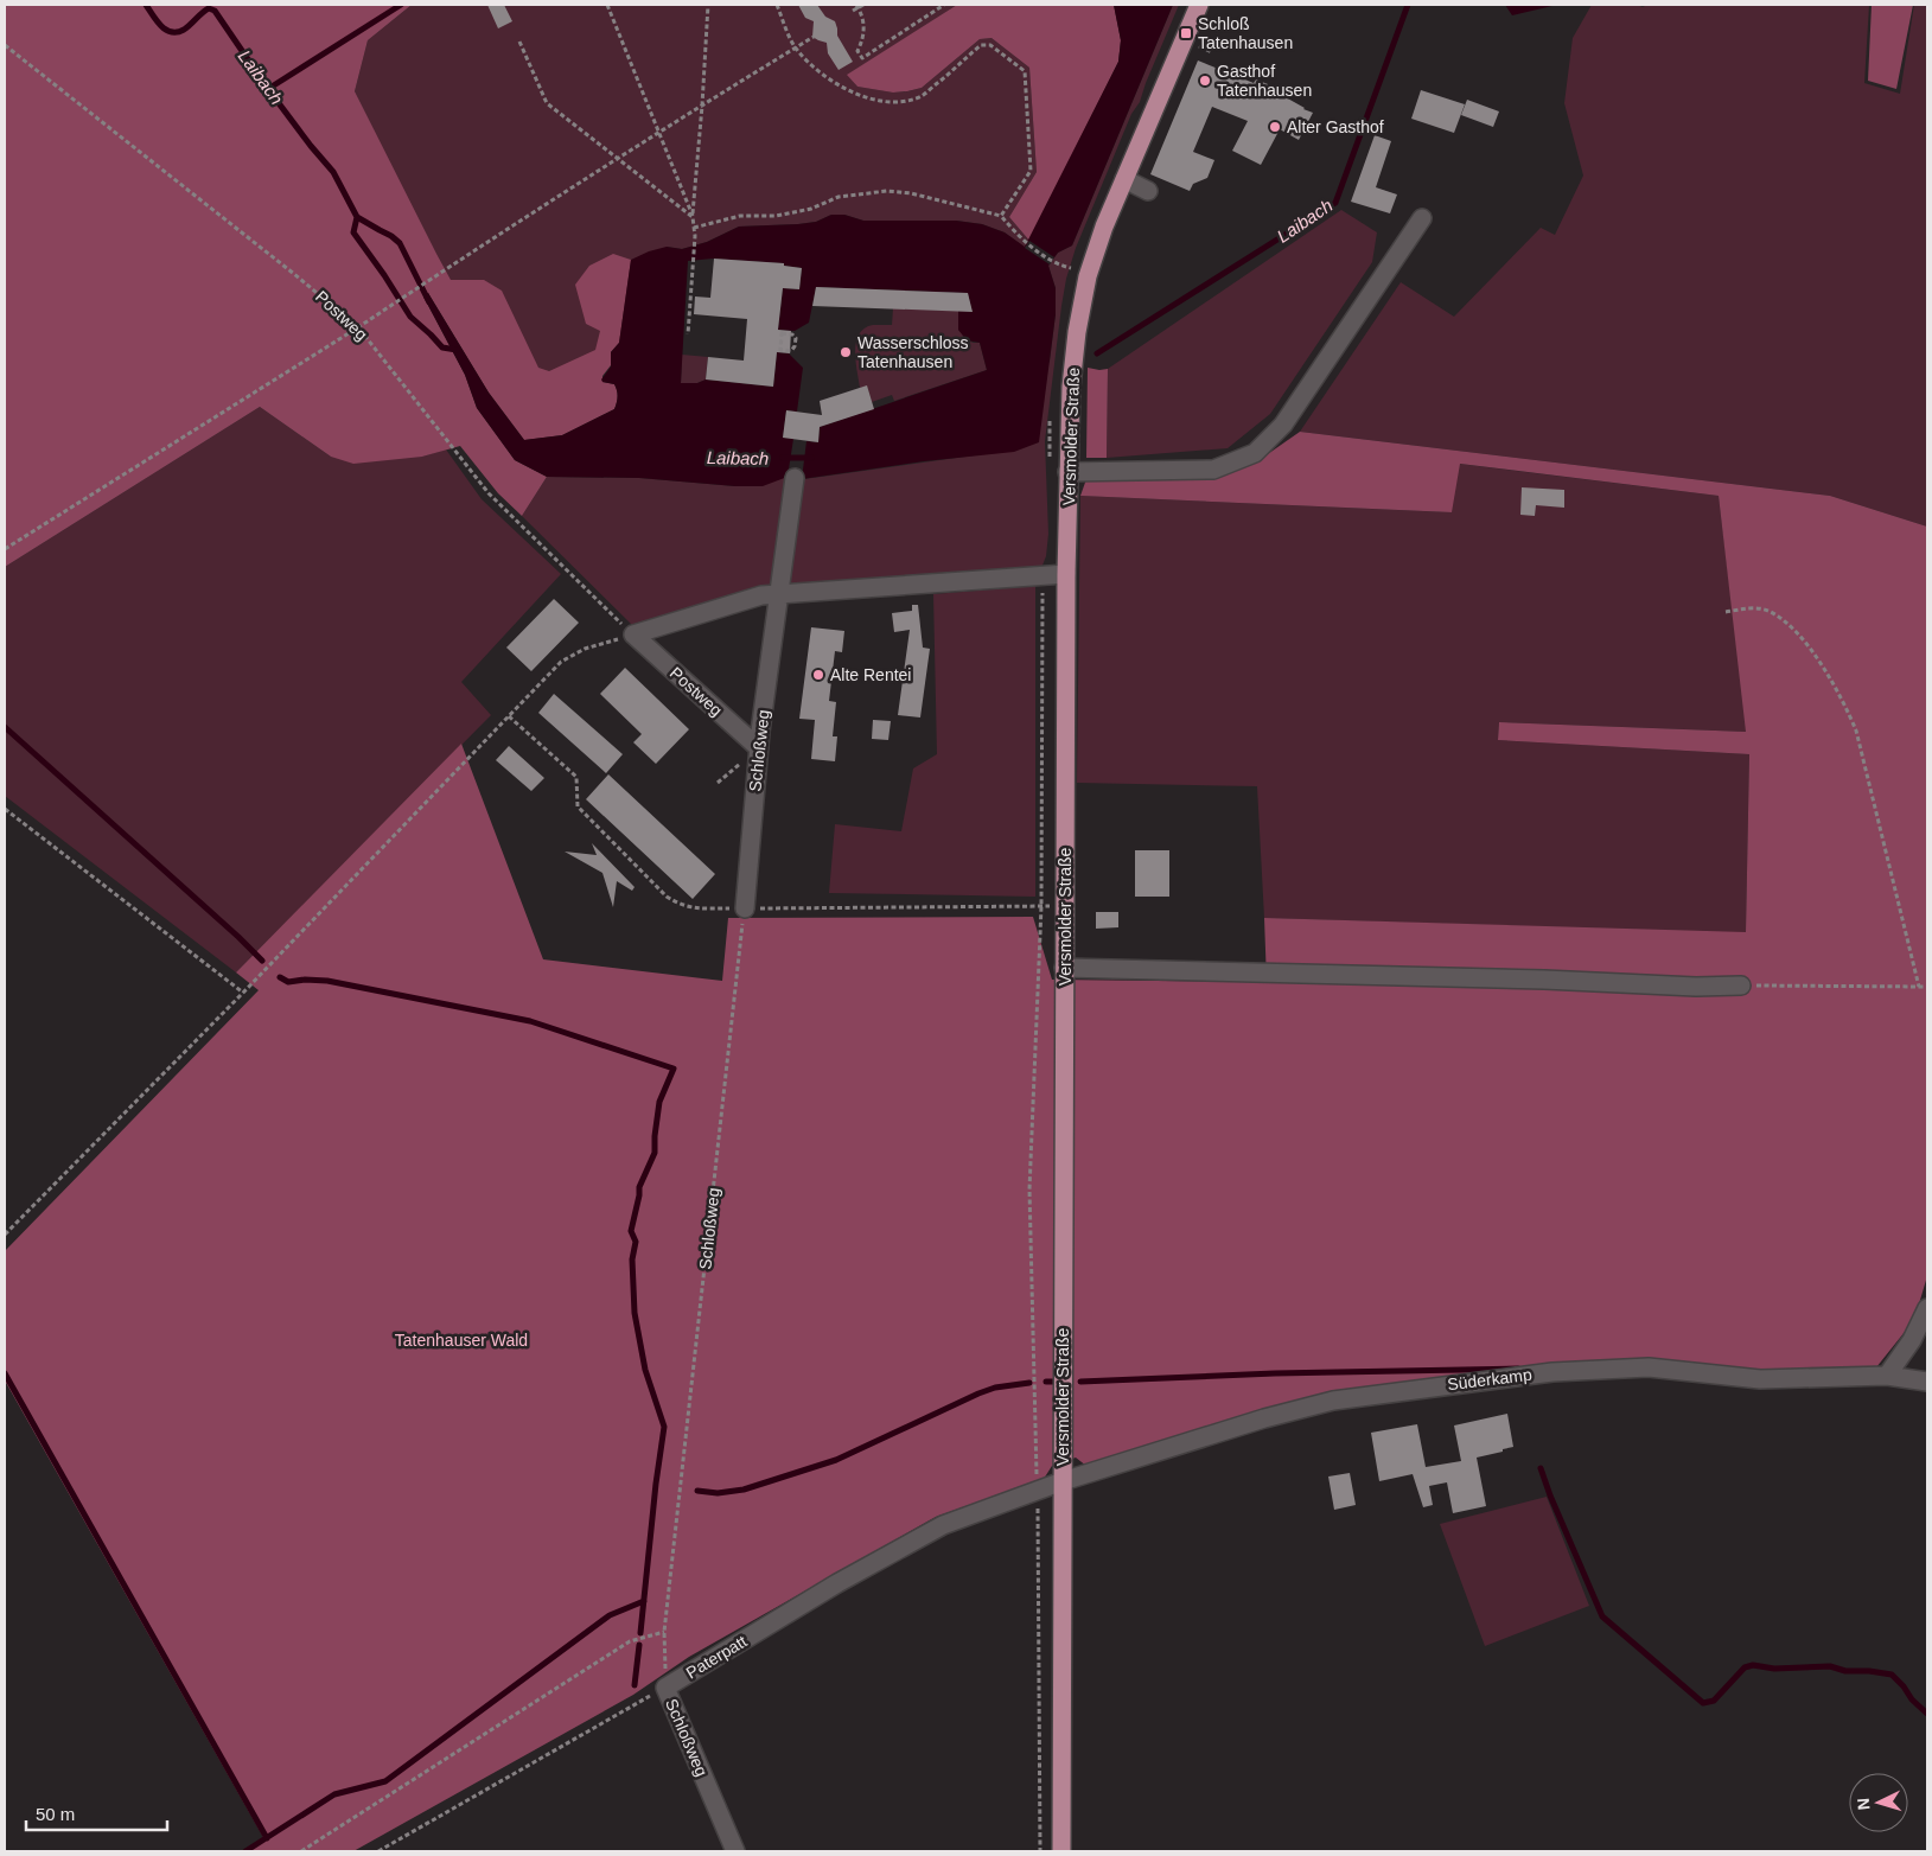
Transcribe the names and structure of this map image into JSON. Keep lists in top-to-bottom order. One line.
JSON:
{"streets":{"main road":["Versmolder Straße"],"street":["Postweg","Schloßweg","Süderkamp","Paterpatt"]},"crossings":[["Postweg","Schloßweg"],["Versmolder Straße","Süderkamp"],["Versmolder Straße","Paterpatt"],["Schloßweg","Paterpatt"],["Süderkamp","Paterpatt"]],"water":["Laibach"],"parks":["Tatenhauser Wald"],"places":{"transit":["Schloß Tatenhausen"],"other":["Gasthof Tatenhausen","Alter Gasthof","Wasserschloss Tatenhausen","Alte Rentei"]},"scale_bar":"50 m","north":"left"}
